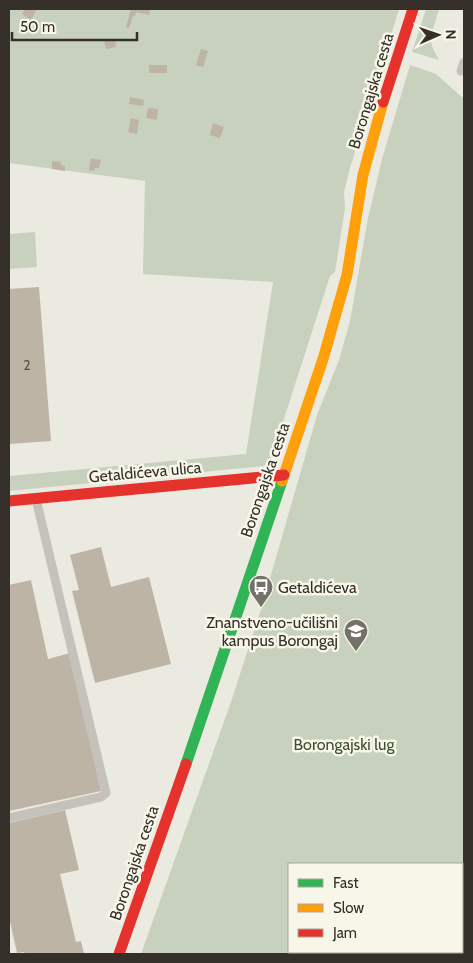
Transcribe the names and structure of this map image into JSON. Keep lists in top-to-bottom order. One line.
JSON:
{"streets":{"street":["Borongajska cesta","Getaldićeva ulica"]},"crossings":[["Borongajska cesta","Getaldićeva ulica"]],"parks":["Borongajski lug"],"places":{"bus stop":["Getaldićeva"],"school or university":["Znanstveno-učilišni kampus Borongaj"]},"house_numbers":["2"],"legend":["Fast","Slow","Jam"],"scale_bar":"50 m","north":"right"}
